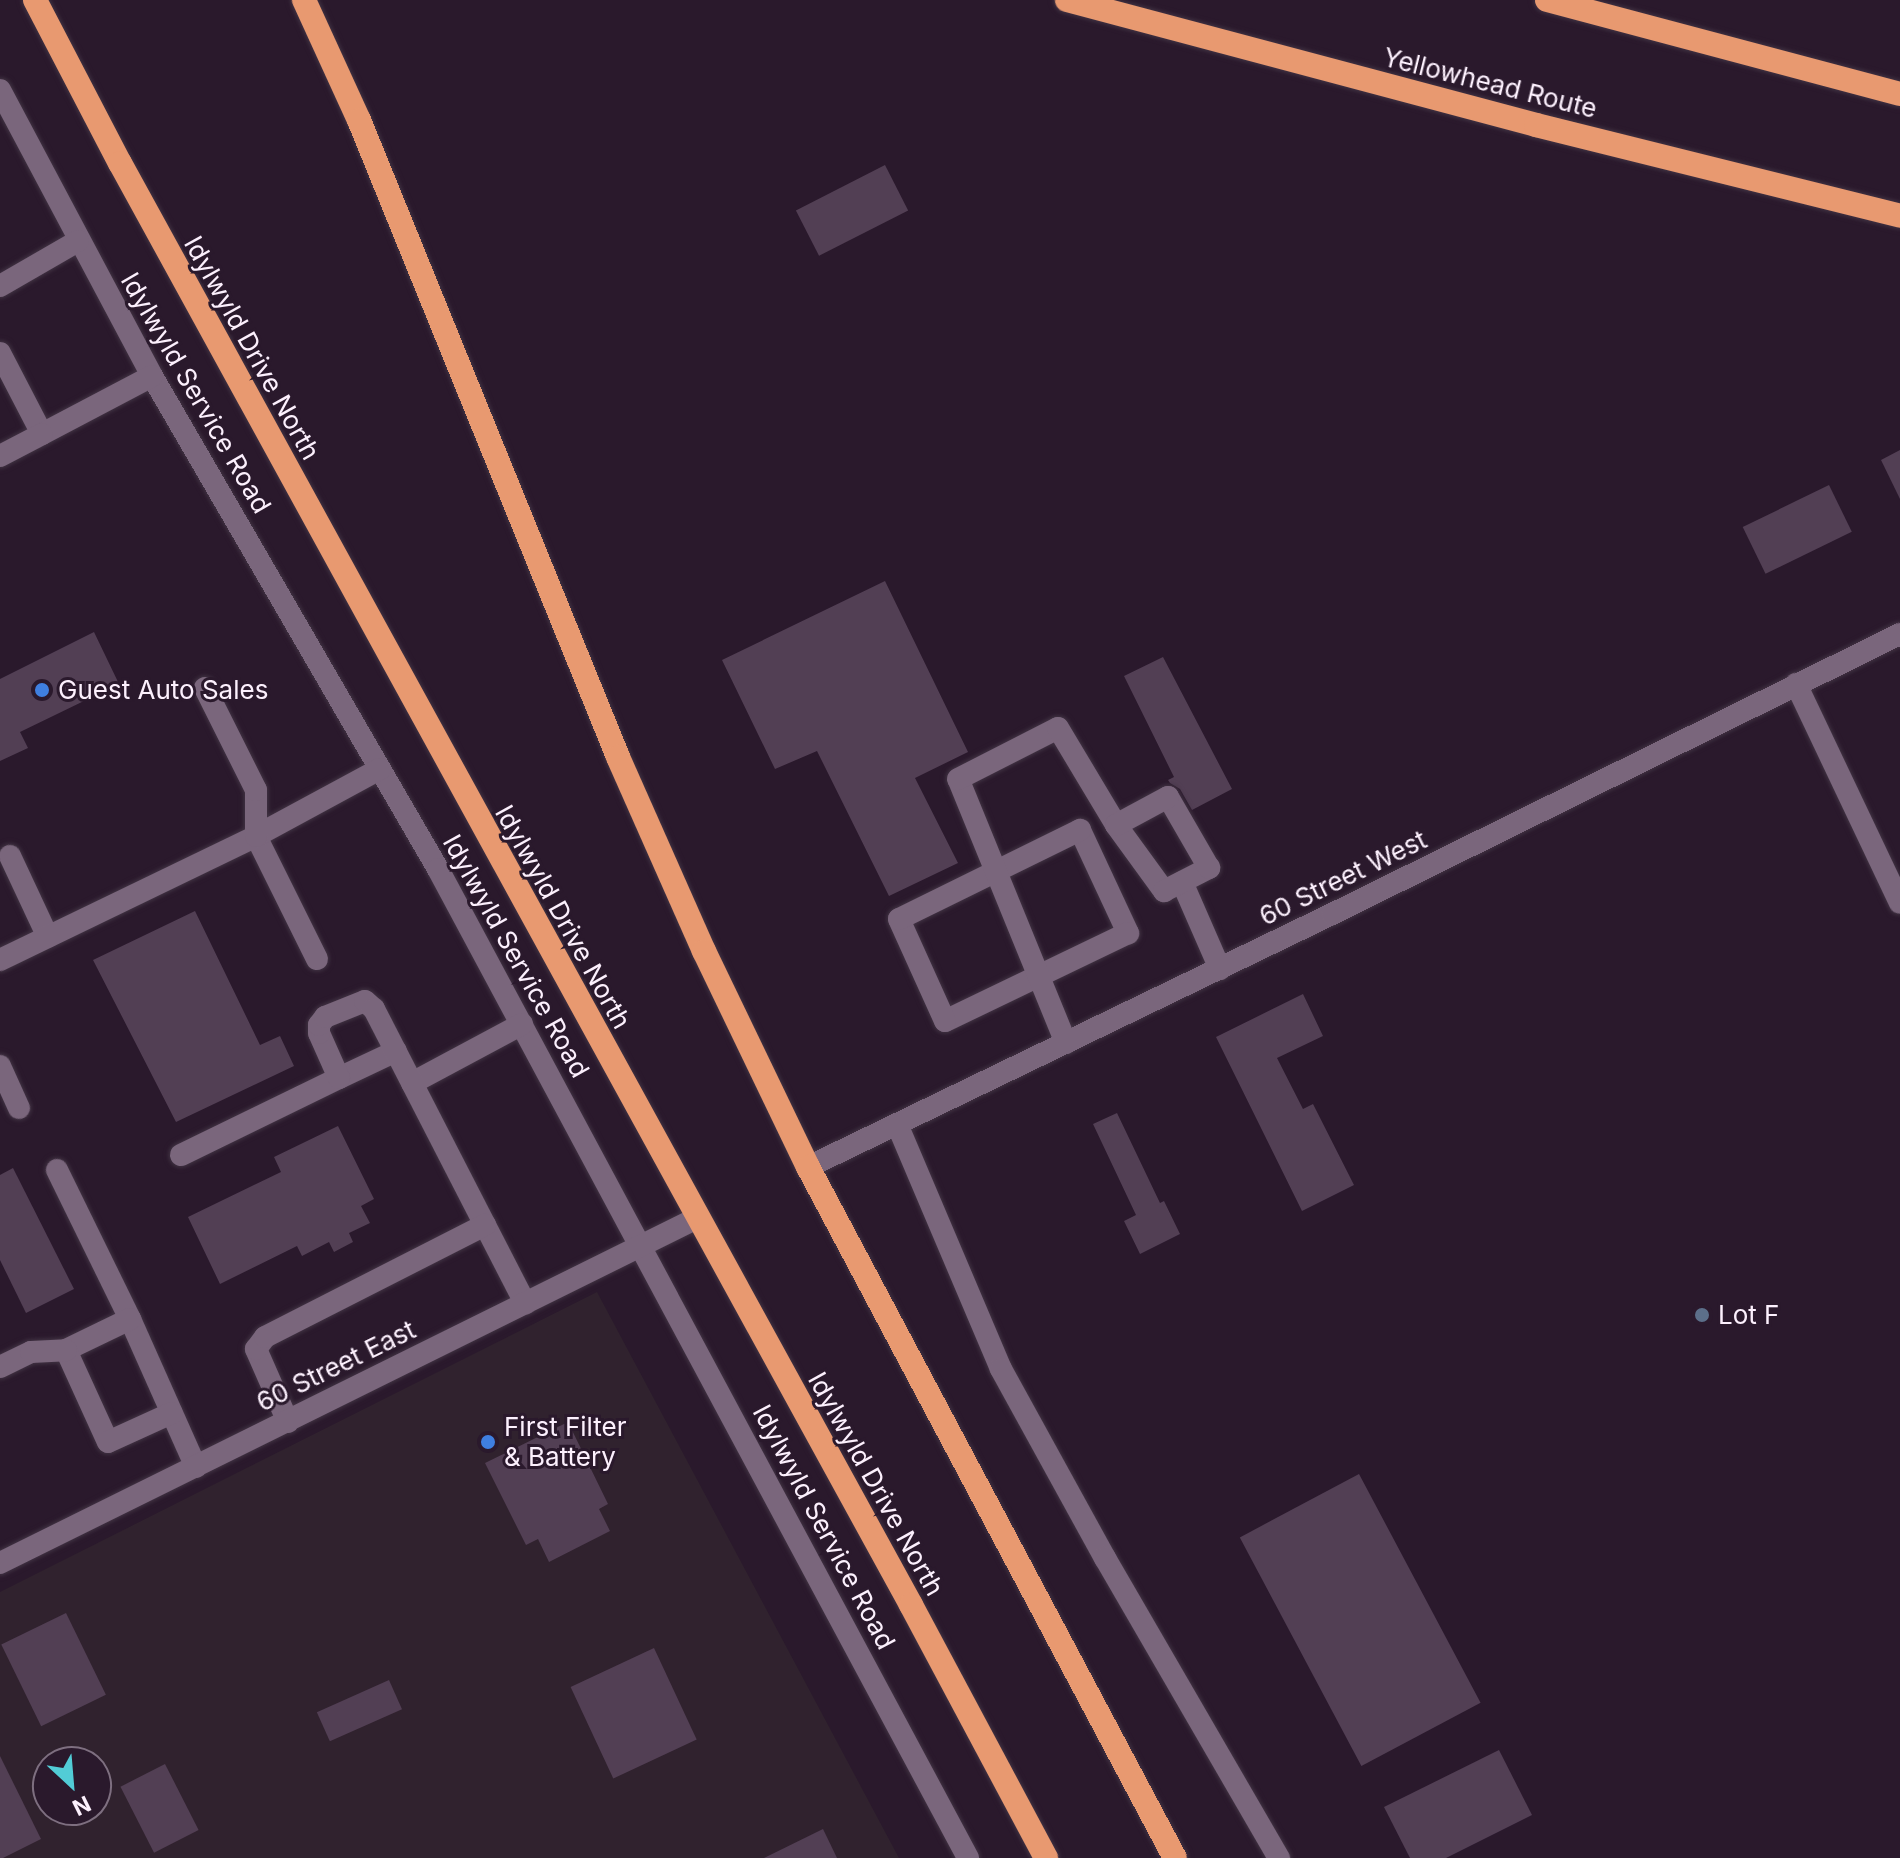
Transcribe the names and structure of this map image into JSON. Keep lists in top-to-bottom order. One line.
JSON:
{"streets":{"highway":["Yellowhead Route","Idylwyld Drive North"],"street":["Idylwyld Service Road","60 Street West","60 Street East"]},"crossings":[["Idylwyld Drive North","60 Street East"],["Idylwyld Service Road","60 Street East"]],"places":["Guest Auto Sales","Lot F","First Filter & Battery"],"north":"bottom right"}
